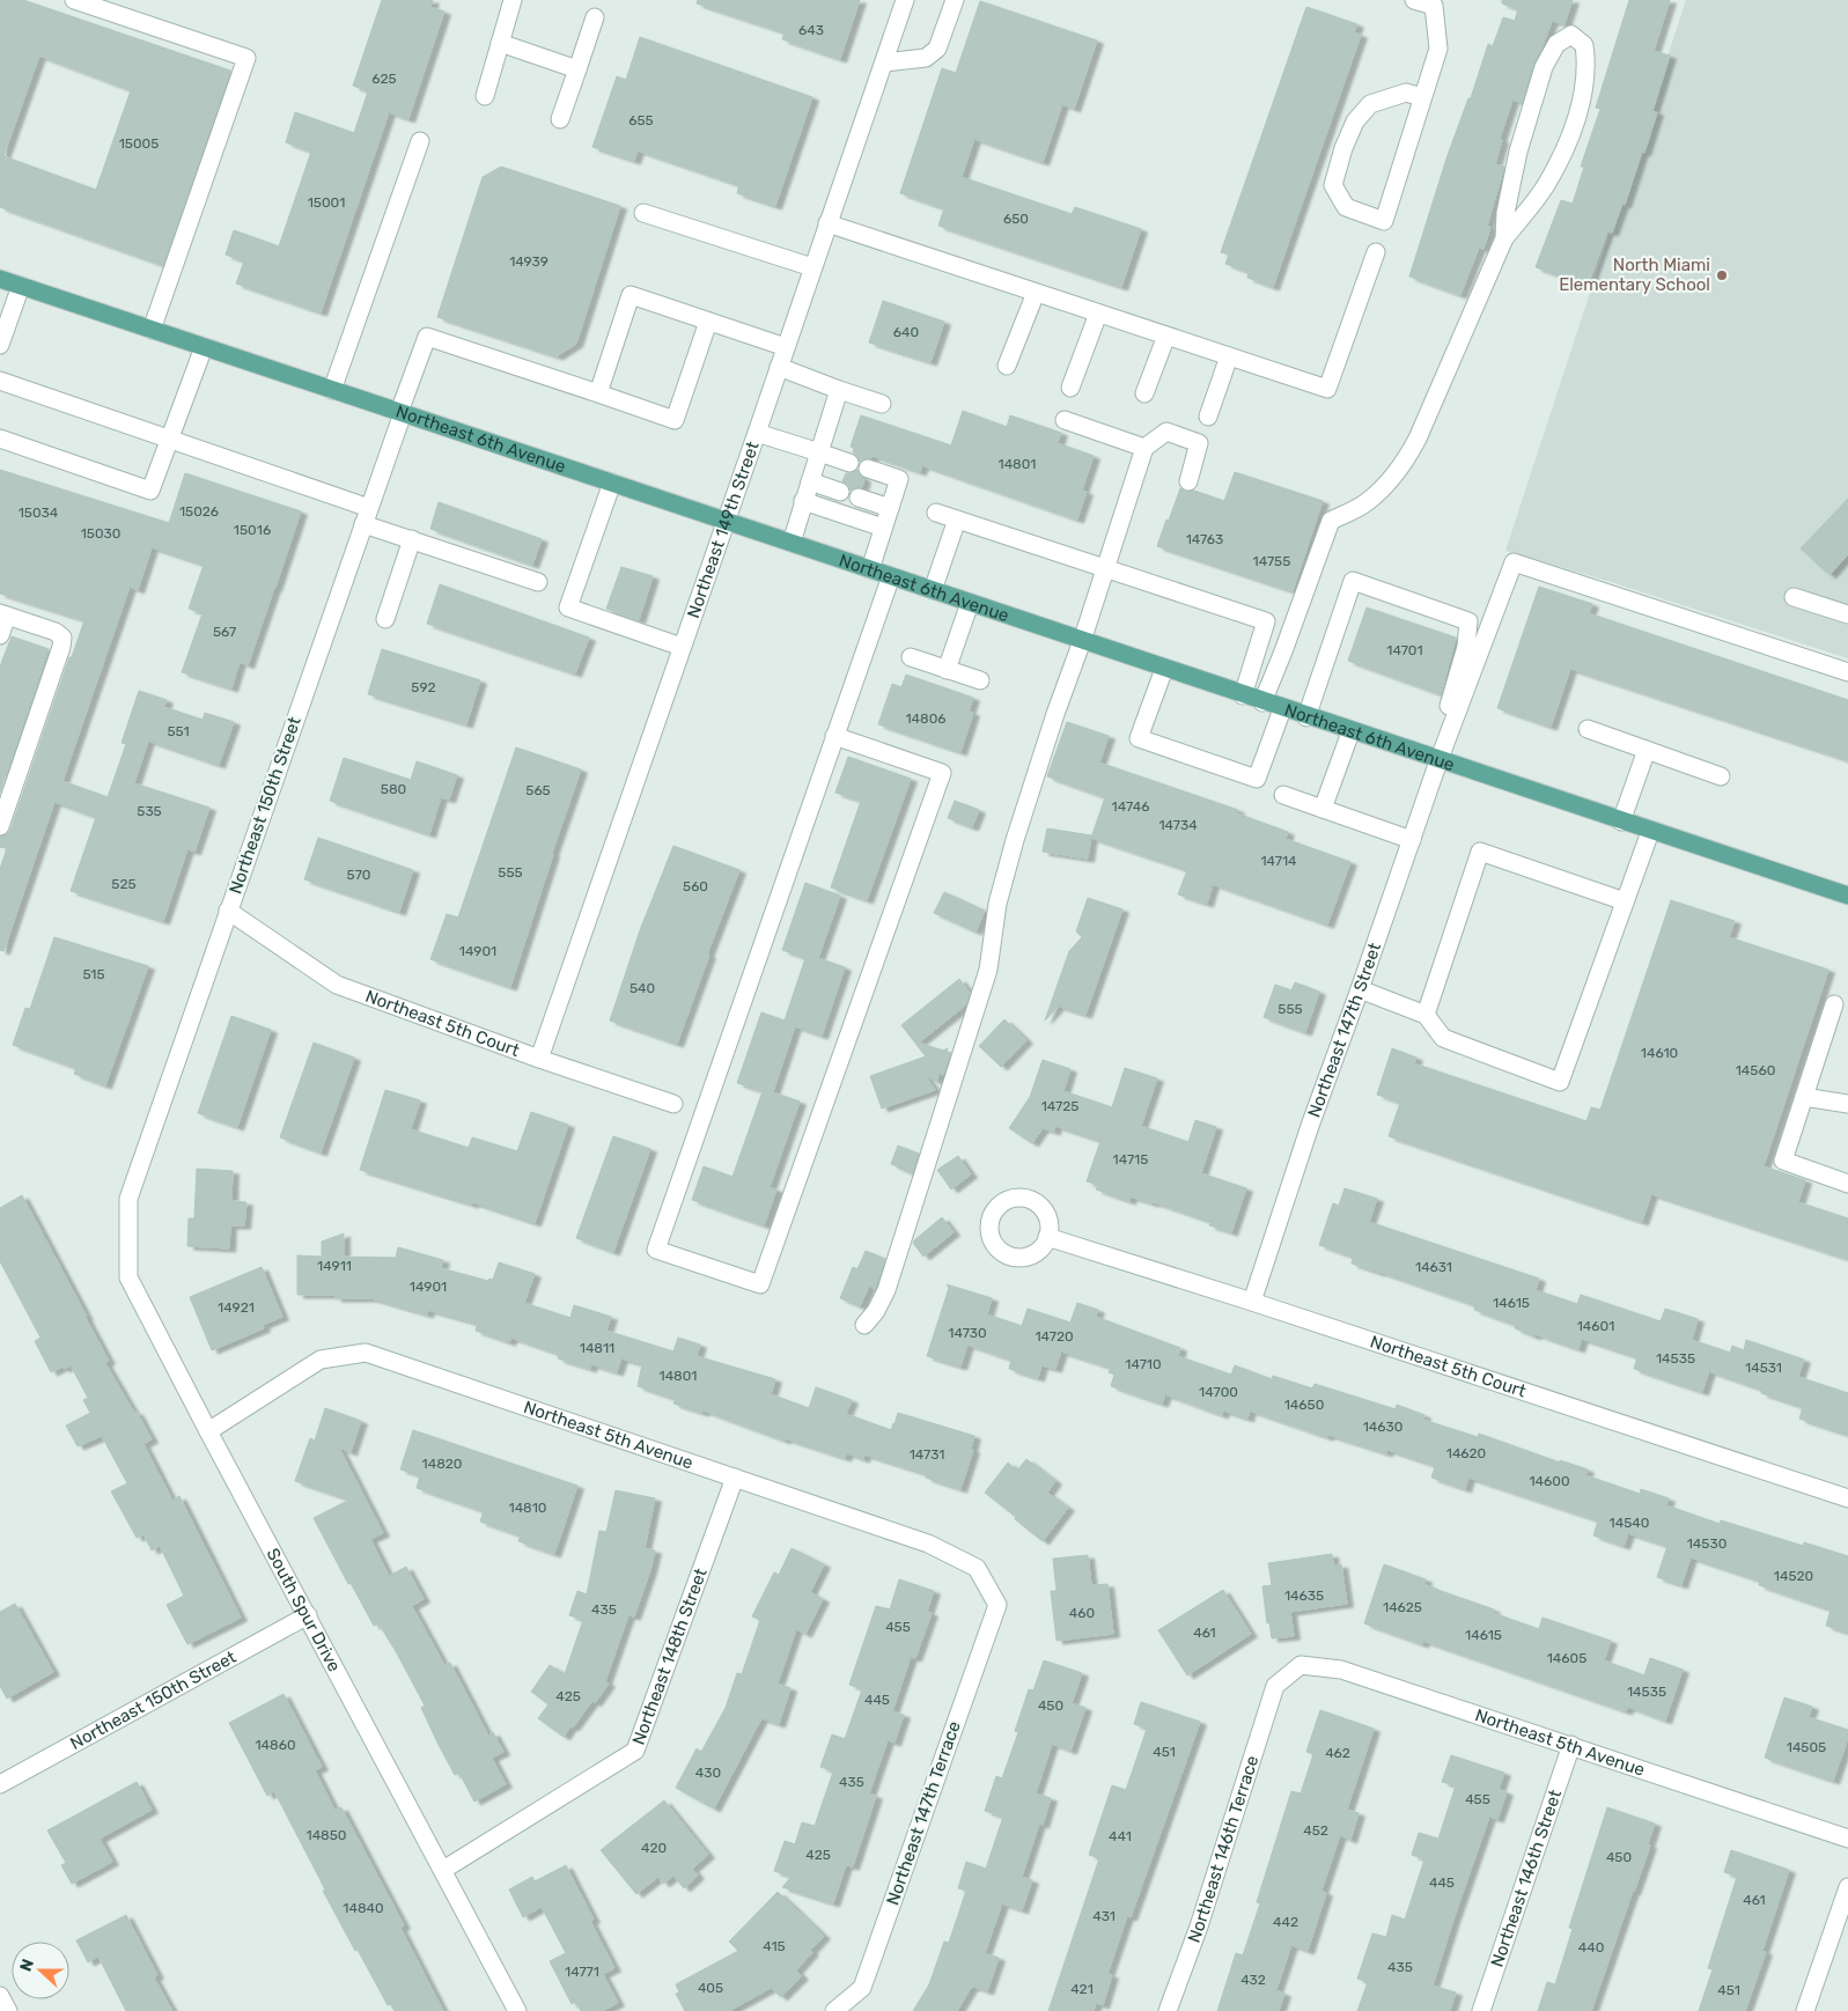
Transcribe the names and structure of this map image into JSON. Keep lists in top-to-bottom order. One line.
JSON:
{"streets":{"main road":["Northeast 6th Avenue"],"street":["Northeast 149th Street","Northeast 150th Street","Northeast 5th Court","Northeast 147th Street","Northeast 5th Avenue","South Spur Drive","Northeast 148th Street","Northeast 147th Terrace","Northeast 146th Terrace","Northeast 146th Street"]},"crossings":[["Northeast 6th Avenue","Northeast 149th Street"],["Northeast 6th Avenue","Northeast 150th Street"],["Northeast 6th Avenue","Northeast 147th Street"],["Northeast 149th Street","Northeast 5th Court"],["Northeast 150th Street","Northeast 5th Court"],["Northeast 150th Street","South Spur Drive"],["Northeast 5th Court","Northeast 147th Street"],["Northeast 5th Avenue","South Spur Drive"],["Northeast 5th Avenue","Northeast 148th Street"],["Northeast 5th Avenue","Northeast 147th Terrace"],["Northeast 5th Avenue","Northeast 146th Terrace"],["Northeast 5th Avenue","Northeast 146th Street"],["South Spur Drive","Northeast 148th Street"]],"places":["North Miami Elementary School"],"house_numbers":["643","625","655","15005","15001","650","14939","640","14801","15026","15034","15016","15030","14763","14755","567","14701","592","14806","551","580","565","14746","535","14734","14714","555","570","525","560","14901","515","540","555","14610","14560","14725","14715","14911","14631","14901","14615","14921","14601","14730","14720","14811","14535","14710","14531","14801","14700","14650","14630","14620","14731","14820","14600","14810","14540","14530","14520","14635","14625","435","460","455","461","14615","14605","14535","425","445","450","14860","14505","451","462","430","435","455","452","14850","441","420","425","450","445","461","14840","431","442","415","440","435","14771","432","405","421","451"],"north":"left"}
